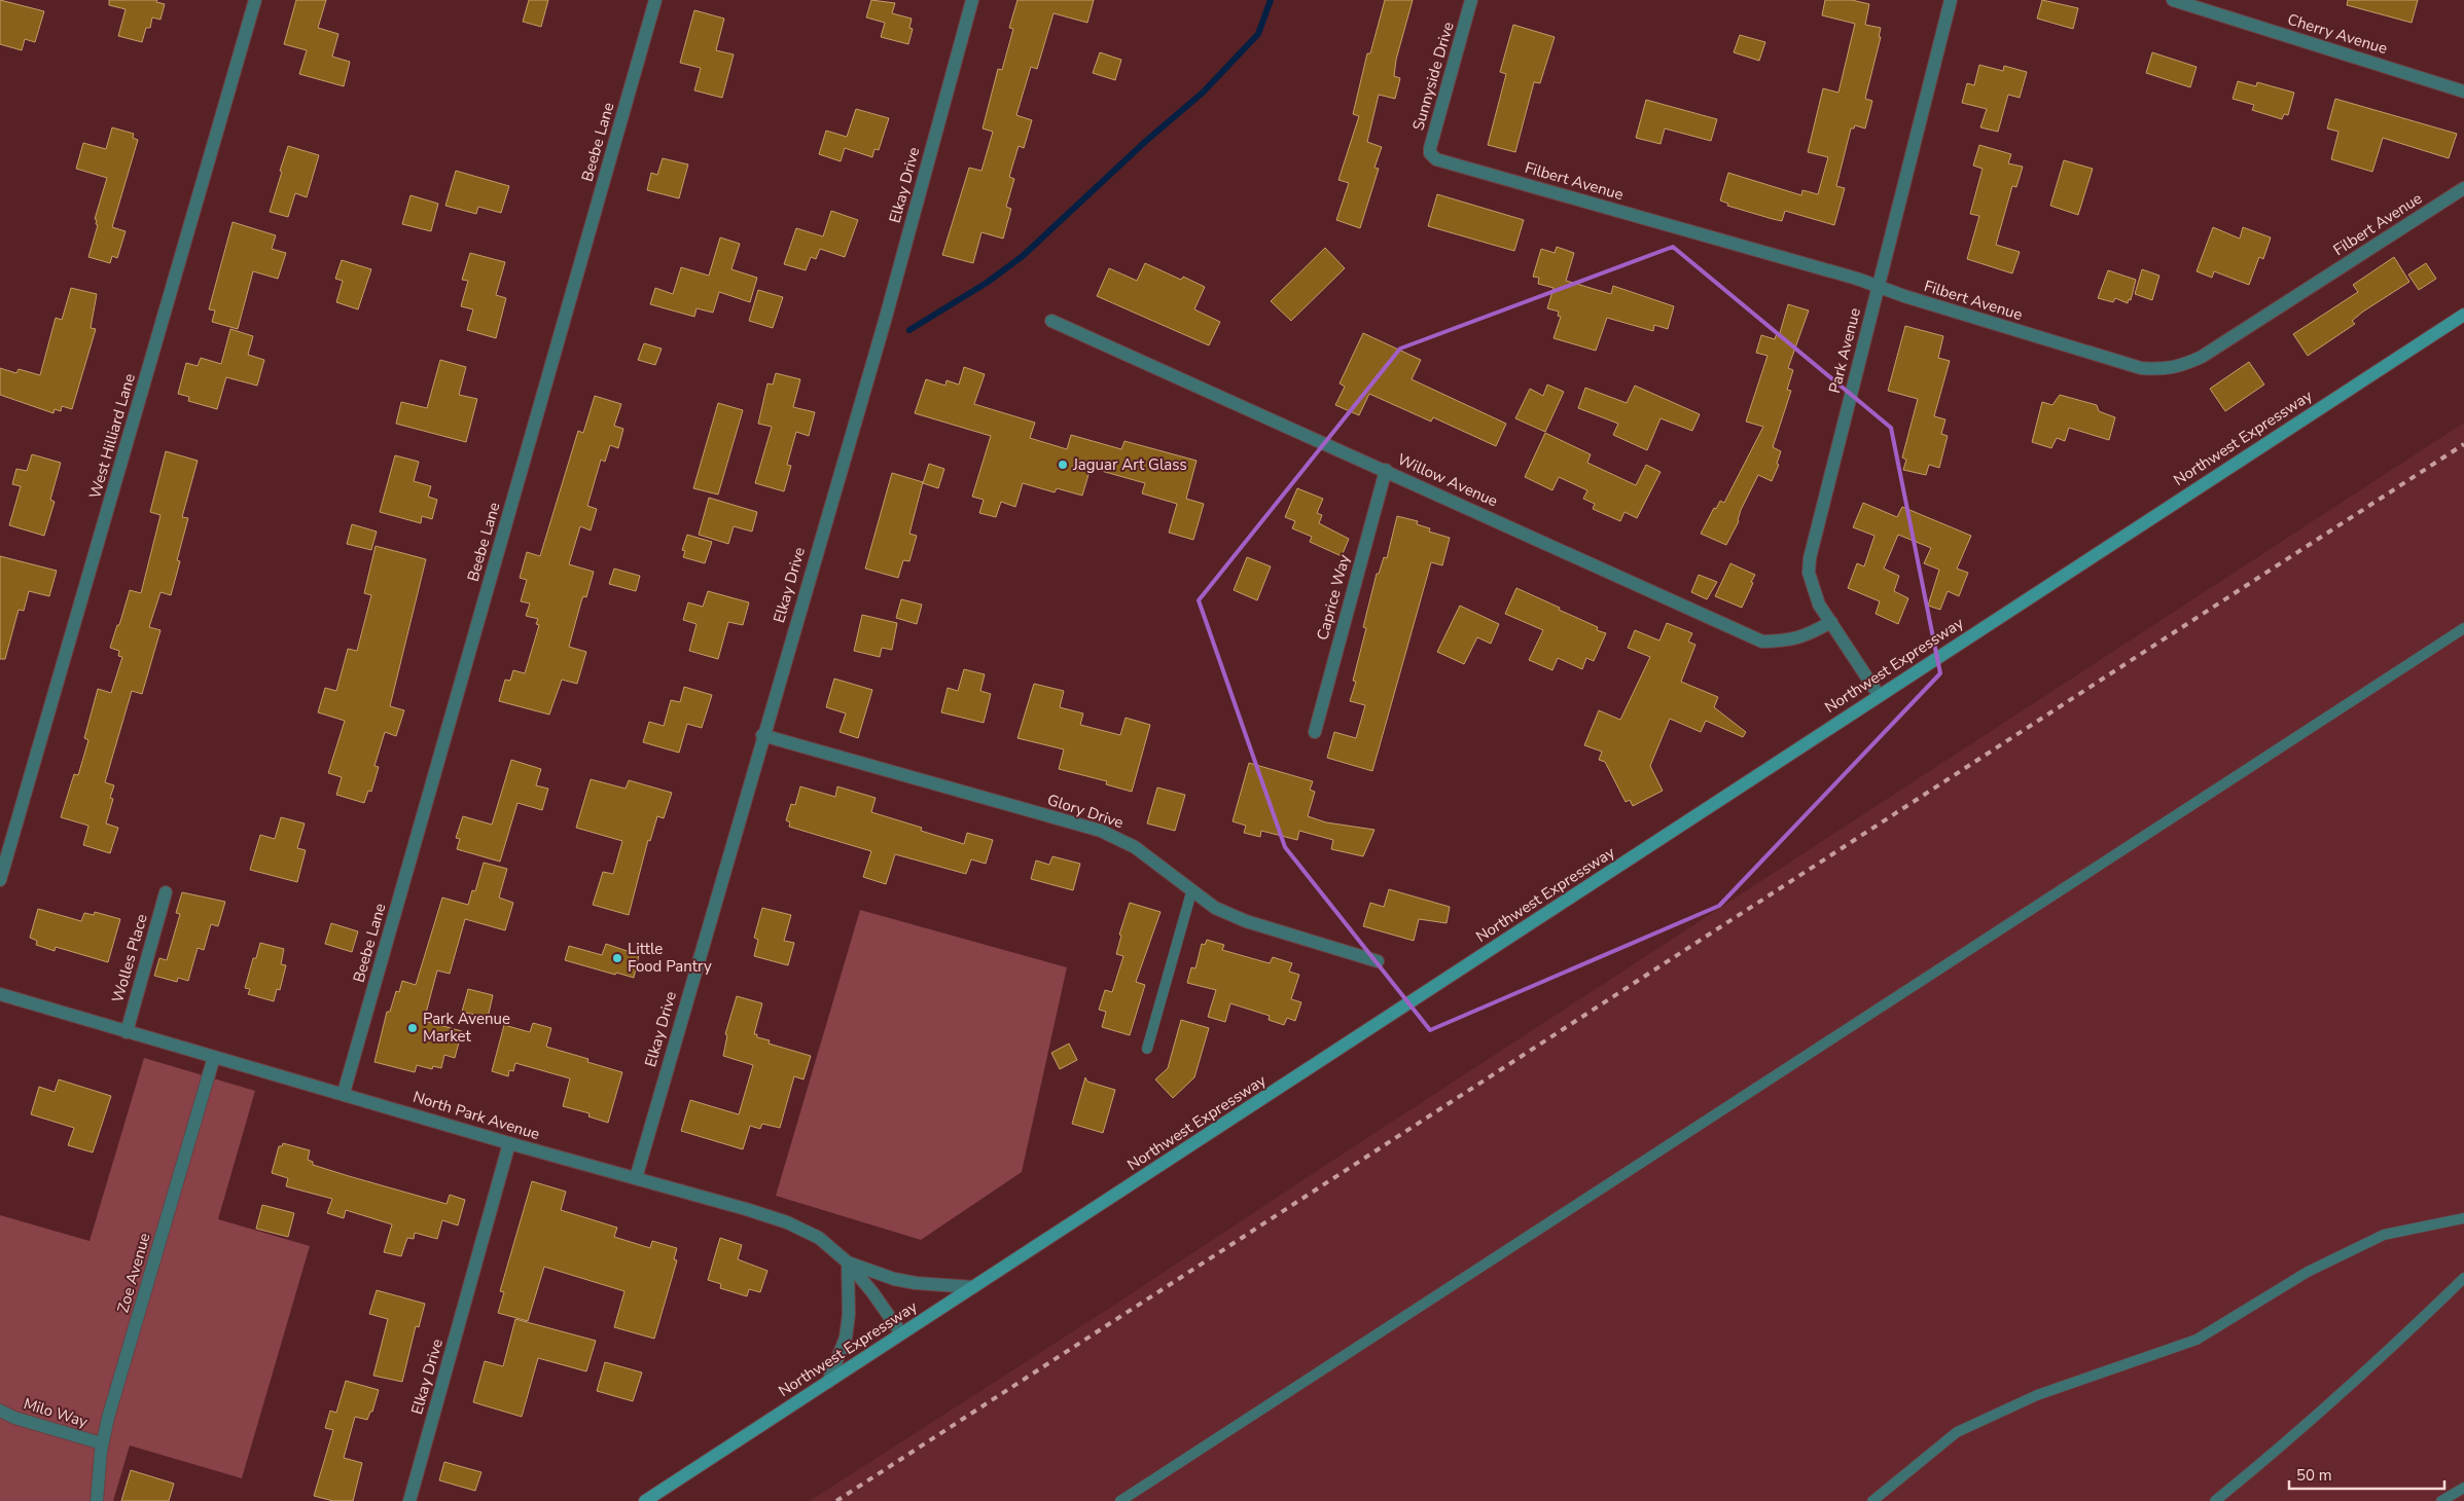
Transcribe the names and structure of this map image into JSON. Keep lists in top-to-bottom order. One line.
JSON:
{"streets":{"main road":["Northwest Expressway"],"street":["Cherry Avenue","Sunnyside Drive","Beebe Lane","Filbert Avenue","Elkay Drive","Park Avenue","West Hilliard Lane","Willow Avenue","Caprice Way","Glory Drive","Wolles Place","North Park Avenue","Zoe Avenue","Milo Way"]},"crossings":[["Sunnyside Drive","Filbert Avenue"],["Beebe Lane","North Park Avenue"],["Filbert Avenue","Park Avenue"],["Elkay Drive","Glory Drive"],["Elkay Drive","North Park Avenue"],["Park Avenue","Northwest Expressway"],["Park Avenue","Willow Avenue"],["Northwest Expressway","North Park Avenue"],["Willow Avenue","Caprice Way"],["Wolles Place","North Park Avenue"],["North Park Avenue","Zoe Avenue"],["Zoe Avenue","Milo Way"]],"places":["Jaguar Art Glass","Little Food Pantry","Park Avenue Market"],"scale_bar":"50 m"}
